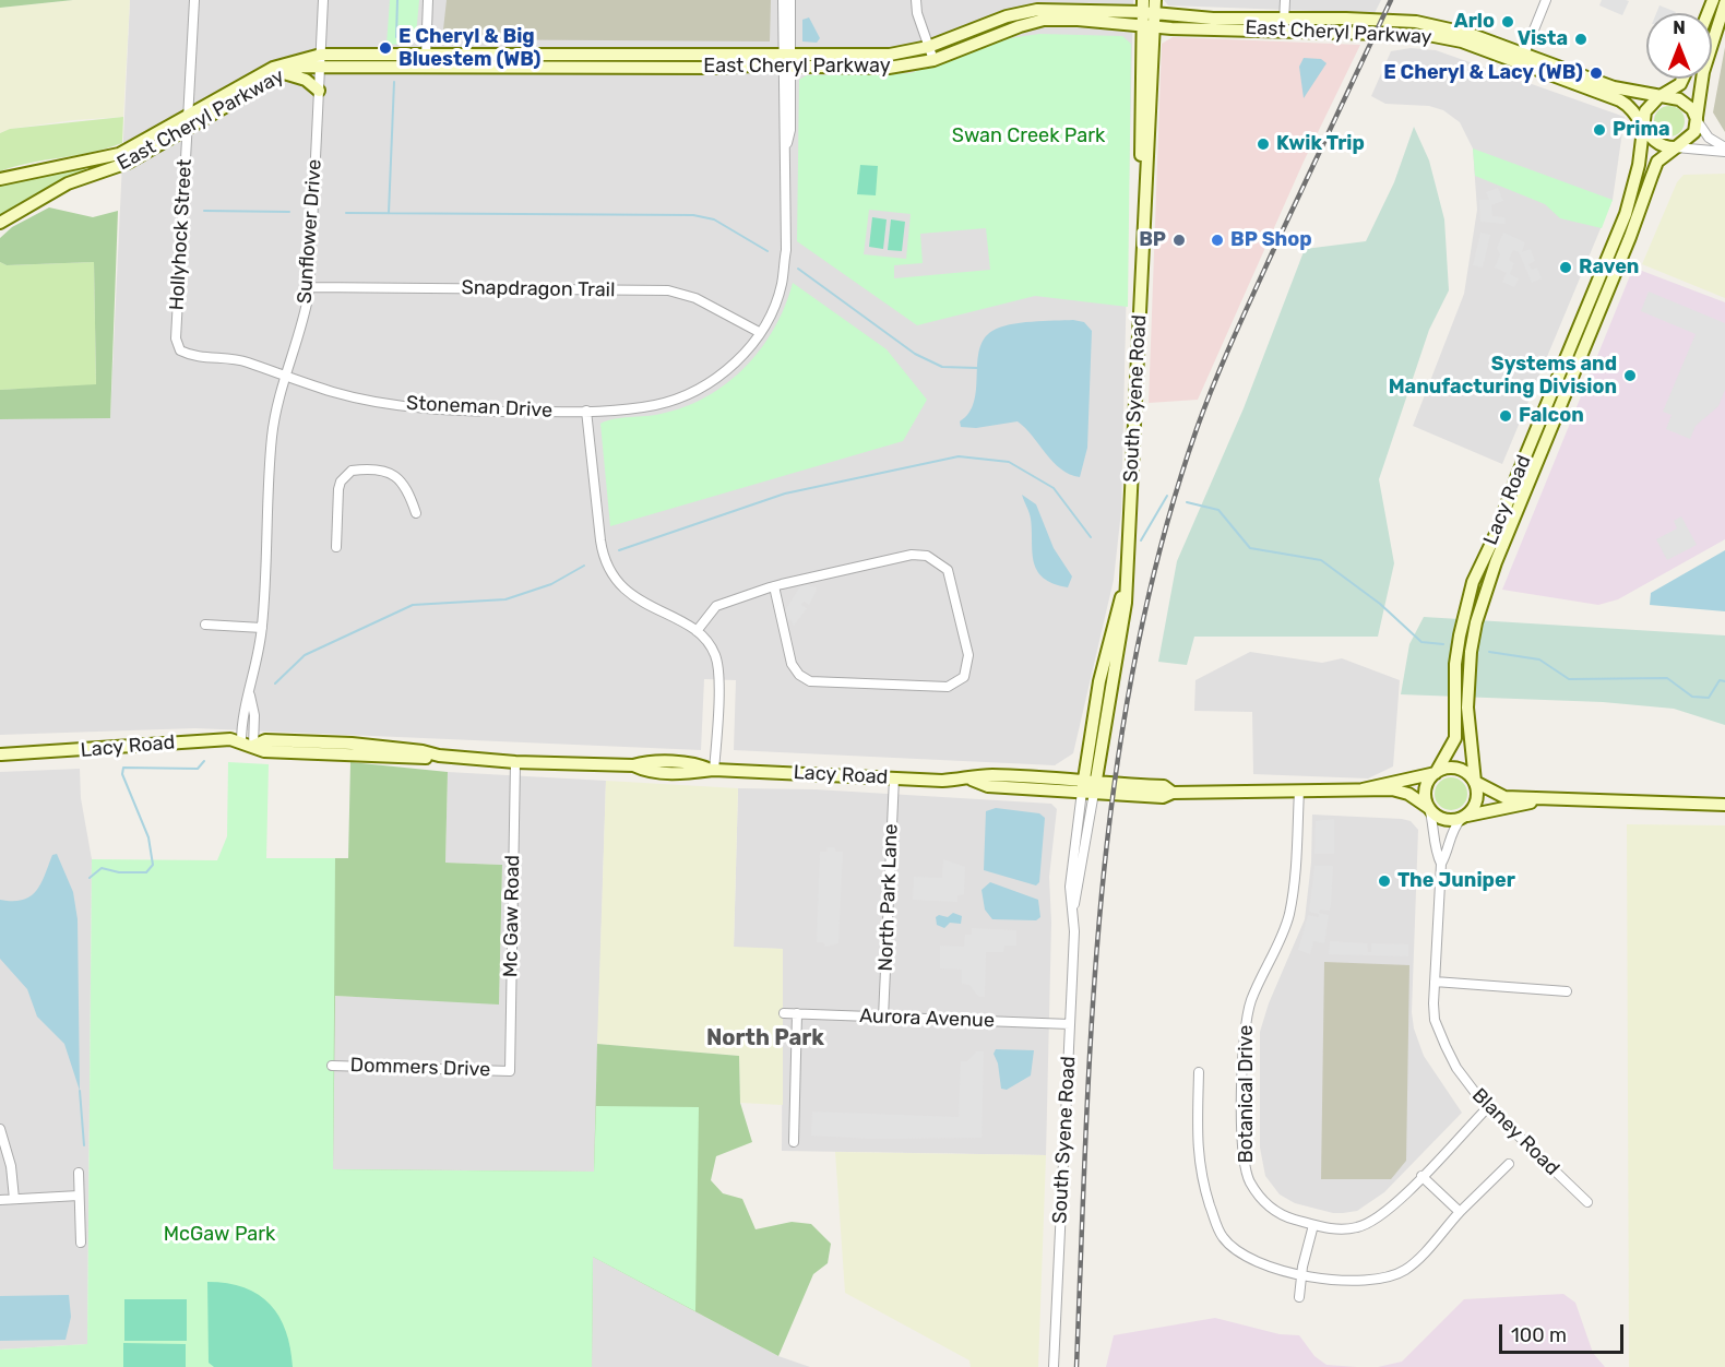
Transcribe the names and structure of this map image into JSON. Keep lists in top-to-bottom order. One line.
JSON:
{"streets":{"street":["East Cheryl Parkway","Sunflower Drive","Hollyhock Street","Snapdragon Trail","South Syene Road","Stoneman Drive","Lacy Road","North Park Lane","Mc Gaw Road","Aurora Avenue","Dommers Drive","Botanical Drive","Blaney Road"]},"crossings":[["East Cheryl Parkway","Sunflower Drive"],["East Cheryl Parkway","Hollyhock Street"],["East Cheryl Parkway","South Syene Road"],["East Cheryl Parkway","Stoneman Drive"],["East Cheryl Parkway","Lacy Road"],["Sunflower Drive","Snapdragon Trail"],["Sunflower Drive","Stoneman Drive"],["Sunflower Drive","Lacy Road"],["Hollyhock Street","Stoneman Drive"],["Snapdragon Trail","Stoneman Drive"],["South Syene Road","Lacy Road"],["South Syene Road","Aurora Avenue"],["Lacy Road","North Park Lane"],["Lacy Road","Mc Gaw Road"],["Lacy Road","Botanical Drive"],["Lacy Road","Blaney Road"],["North Park Lane","Aurora Avenue"],["Mc Gaw Road","Dommers Drive"],["Botanical Drive","Blaney Road"]],"districts":["North Park"],"parks":["Swan Creek Park","McGaw Park"],"places":["Arlo","Vista","E Cheryl & Big Bluestem (WB)","E Cheryl & Lacy (WB)","Prima","Kwik Trip","BP","BP Shop","Raven","Systems and Manufacturing Division","Falcon","The Juniper"],"scale_bar":"100 m","north":"top"}
